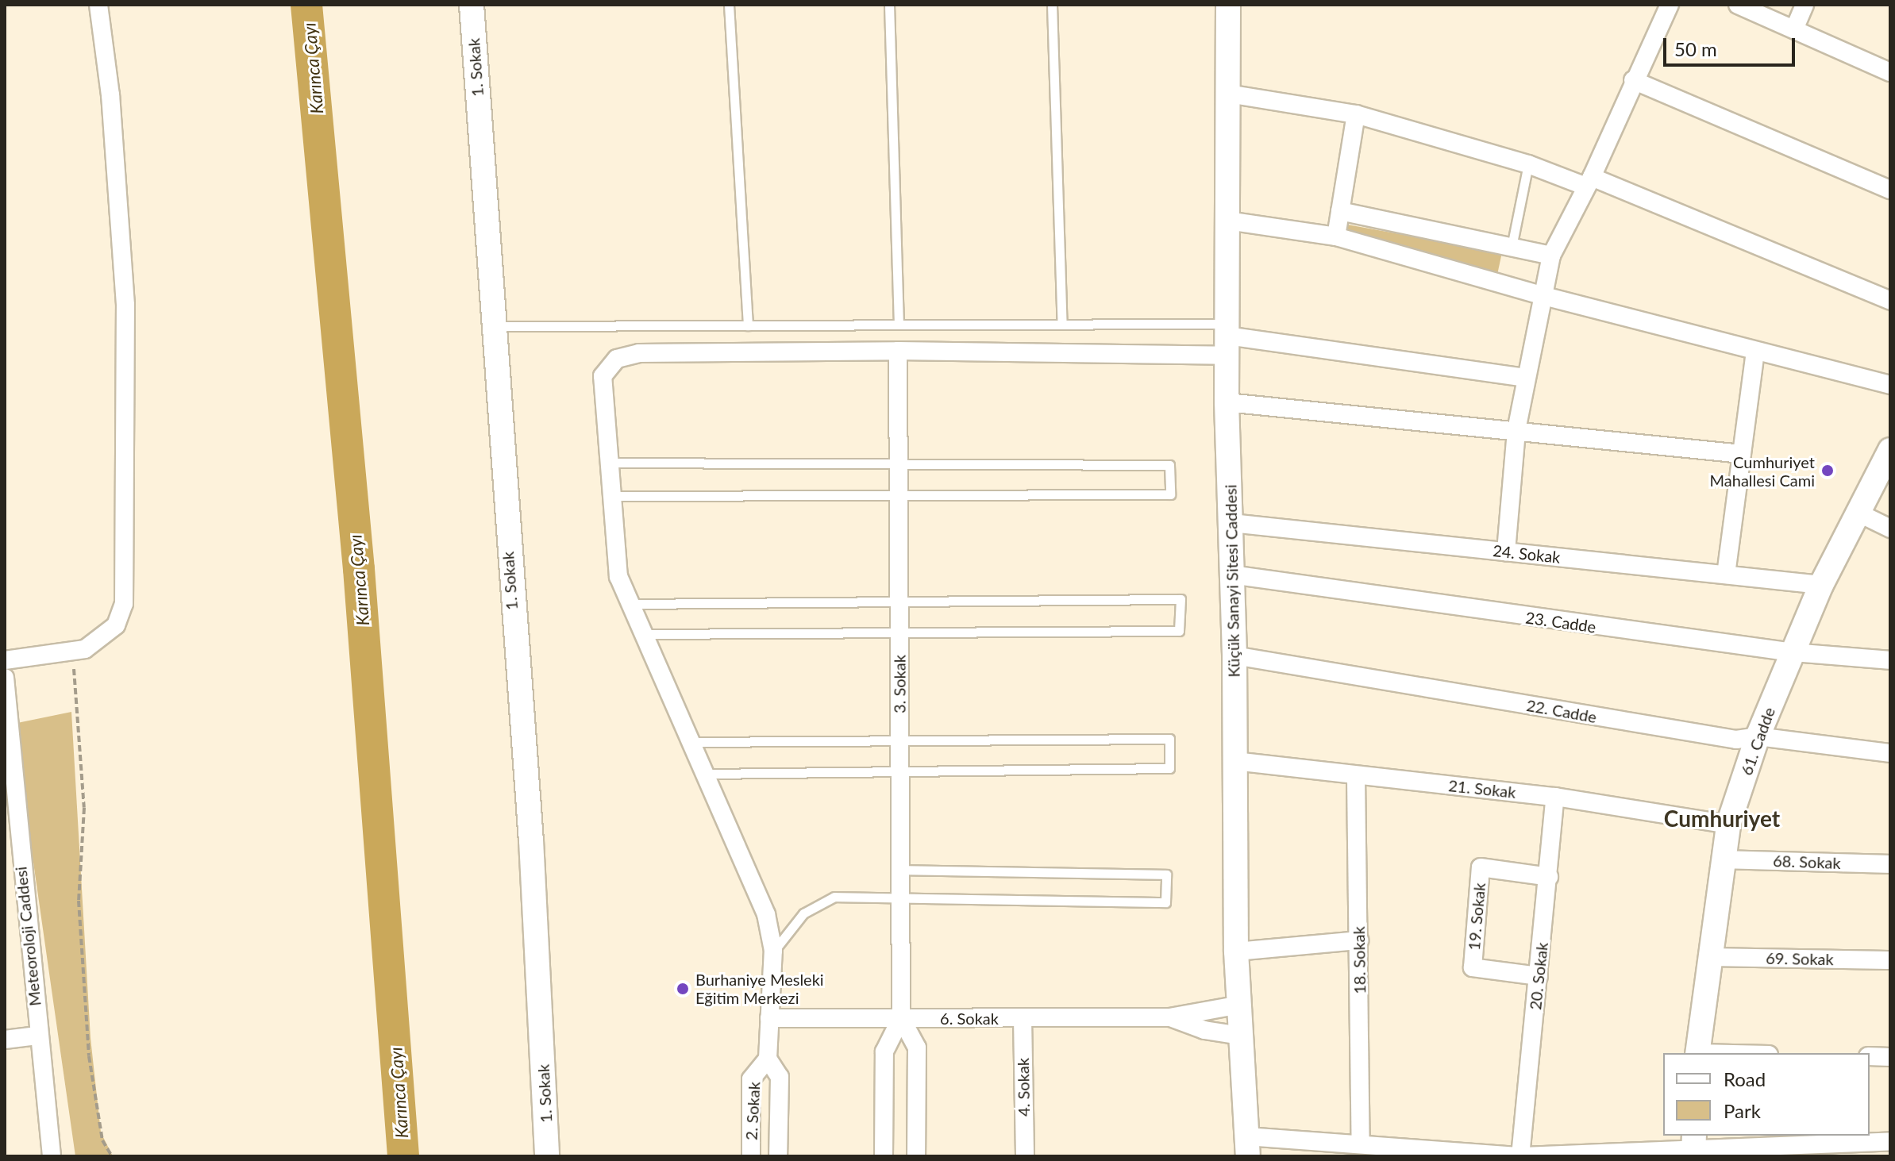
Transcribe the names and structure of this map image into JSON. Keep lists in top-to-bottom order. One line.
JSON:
{"streets":{"street":["1. Sokak","24. Sokak","Küçük Sanayi Sitesi Caddesi","23. Cadde","3. Sokak","22. Cadde","61. Cadde","21. Sokak","68. Sokak","19. Sokak","Meteoroloji Caddesi","69. Sokak","18. Sokak","20. Sokak","6. Sokak","4. Sokak","2. Sokak"]},"crossings":[["24. Sokak","Küçük Sanayi Sitesi Caddesi"],["24. Sokak","61. Cadde"],["Küçük Sanayi Sitesi Caddesi","23. Cadde"],["Küçük Sanayi Sitesi Caddesi","22. Cadde"],["Küçük Sanayi Sitesi Caddesi","21. Sokak"],["23. Cadde","61. Cadde"],["3. Sokak","6. Sokak"],["22. Cadde","61. Cadde"],["61. Cadde","21. Sokak"],["61. Cadde","68. Sokak"],["61. Cadde","69. Sokak"],["21. Sokak","18. Sokak"],["21. Sokak","20. Sokak"],["19. Sokak","20. Sokak"],["6. Sokak","4. Sokak"]],"districts":["Cumhuriyet"],"water":["Karınca Çayı"],"places":["Cumhuriyet Mahallesi Cami","Burhaniye Mesleki Eğitim Merkezi"],"legend":["Road","Park"],"scale_bar":"50 m"}
